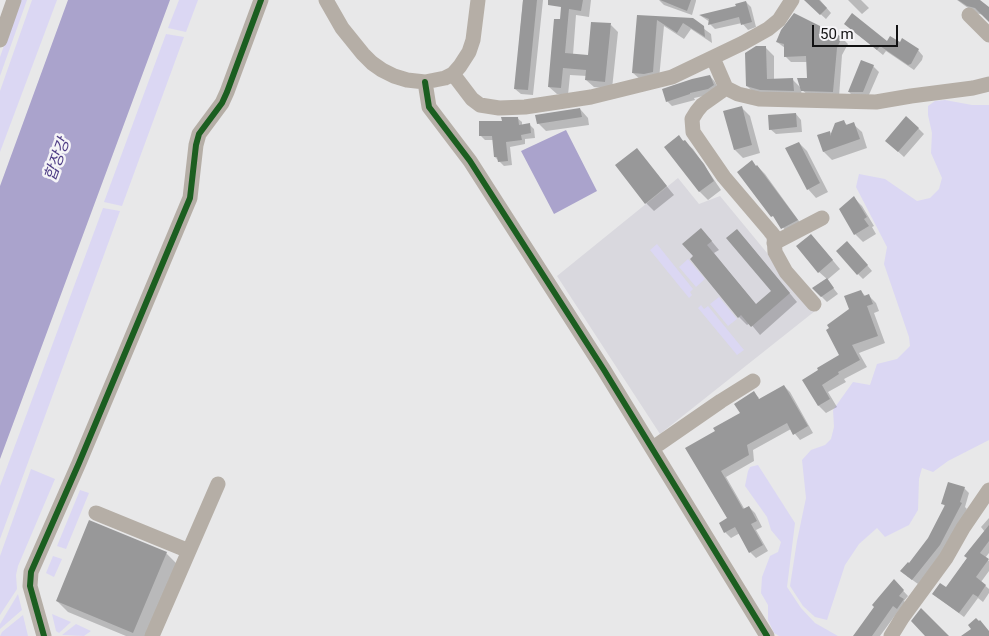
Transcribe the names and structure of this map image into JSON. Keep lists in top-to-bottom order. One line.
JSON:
{"water":["합장강"],"scale_bar":"50 m"}
